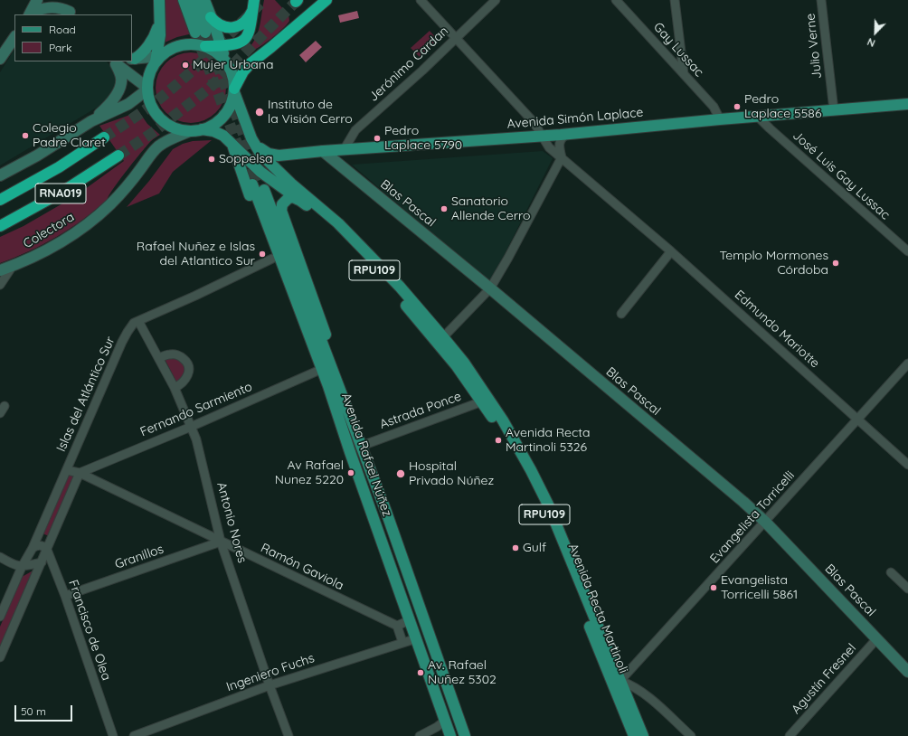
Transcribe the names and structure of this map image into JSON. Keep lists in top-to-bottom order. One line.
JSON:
{"streets":{"highway":["RNA019"],"main road":["Avenida Simón Laplace","Blas Pascal","Colectora","RPU109","Avenida Rafael Núñez","Avenida Recta Martinoli"],"street":["Julio Verne","Gay Lussac","Jerónimo Cardan","José Luis Gay Lussac","Edmundo Mariotte","Islas del Atlántico Sur","Fernando Sarmiento","Astrada Ponce","Evangelista Torricelli","Antonio Nores","Granillos","Ramón Gaviola","Francisco de Olea","Ingeniero Fuchs","Agustín Fresnel"]},"crossings":[["Julio Verne","Avenida Simón Laplace"],["Gay Lussac","Avenida Simón Laplace"],["Jerónimo Cardan","Avenida Simón Laplace"],["Jerónimo Cardan","Edmundo Mariotte"],["Avenida Simón Laplace","José Luis Gay Lussac"],["Avenida Simón Laplace","Blas Pascal"],["Avenida Simón Laplace","RPU109"],["Avenida Simón Laplace","Edmundo Mariotte"],["Avenida Simón Laplace","Avenida Recta Martinoli"],["Blas Pascal","Evangelista Torricelli"],["Blas Pascal","Agustín Fresnel"],["Colectora","RPU109"],["Colectora","Avenida Recta Martinoli"],["RPU109","Avenida Recta Martinoli"],["Edmundo Mariotte","Evangelista Torricelli"],["Islas del Atlántico Sur","Antonio Nores"],["Islas del Atlántico Sur","Ramón Gaviola"],["Fernando Sarmiento","Avenida Rafael Núñez"],["Fernando Sarmiento","Antonio Nores"],["Fernando Sarmiento","Ramón Gaviola"],["Astrada Ponce","Avenida Rafael Núñez"],["Astrada Ponce","Avenida Recta Martinoli"],["Avenida Rafael Núñez","Ingeniero Fuchs"],["Evangelista Torricelli","Avenida Recta Martinoli"],["Antonio Nores","Granillos"],["Antonio Nores","Ramón Gaviola"],["Antonio Nores","Ingeniero Fuchs"],["Granillos","Ramón Gaviola"],["Granillos","Francisco de Olea"]],"places":["Mujer Urbana","Pedro Laplace 5586","Instituto de la Visión Cerro","Colegio Padre Claret","Pedro Laplace 5790","Soppelsa","Sanatorio Allende Cerro","Rafael Nuñez e Islas del Atlantico Sur","Templo Mormones Córdoba","Avenida Recta Martinoli 5326","Av Rafael Nunez 5220","Hospital Privado Núñez","Gulf","Evangelista Torricelli 5861","Av. Rafael Nuñez 5302"],"legend":["Road","Park"],"scale_bar":"50 m","north":"bottom left"}
